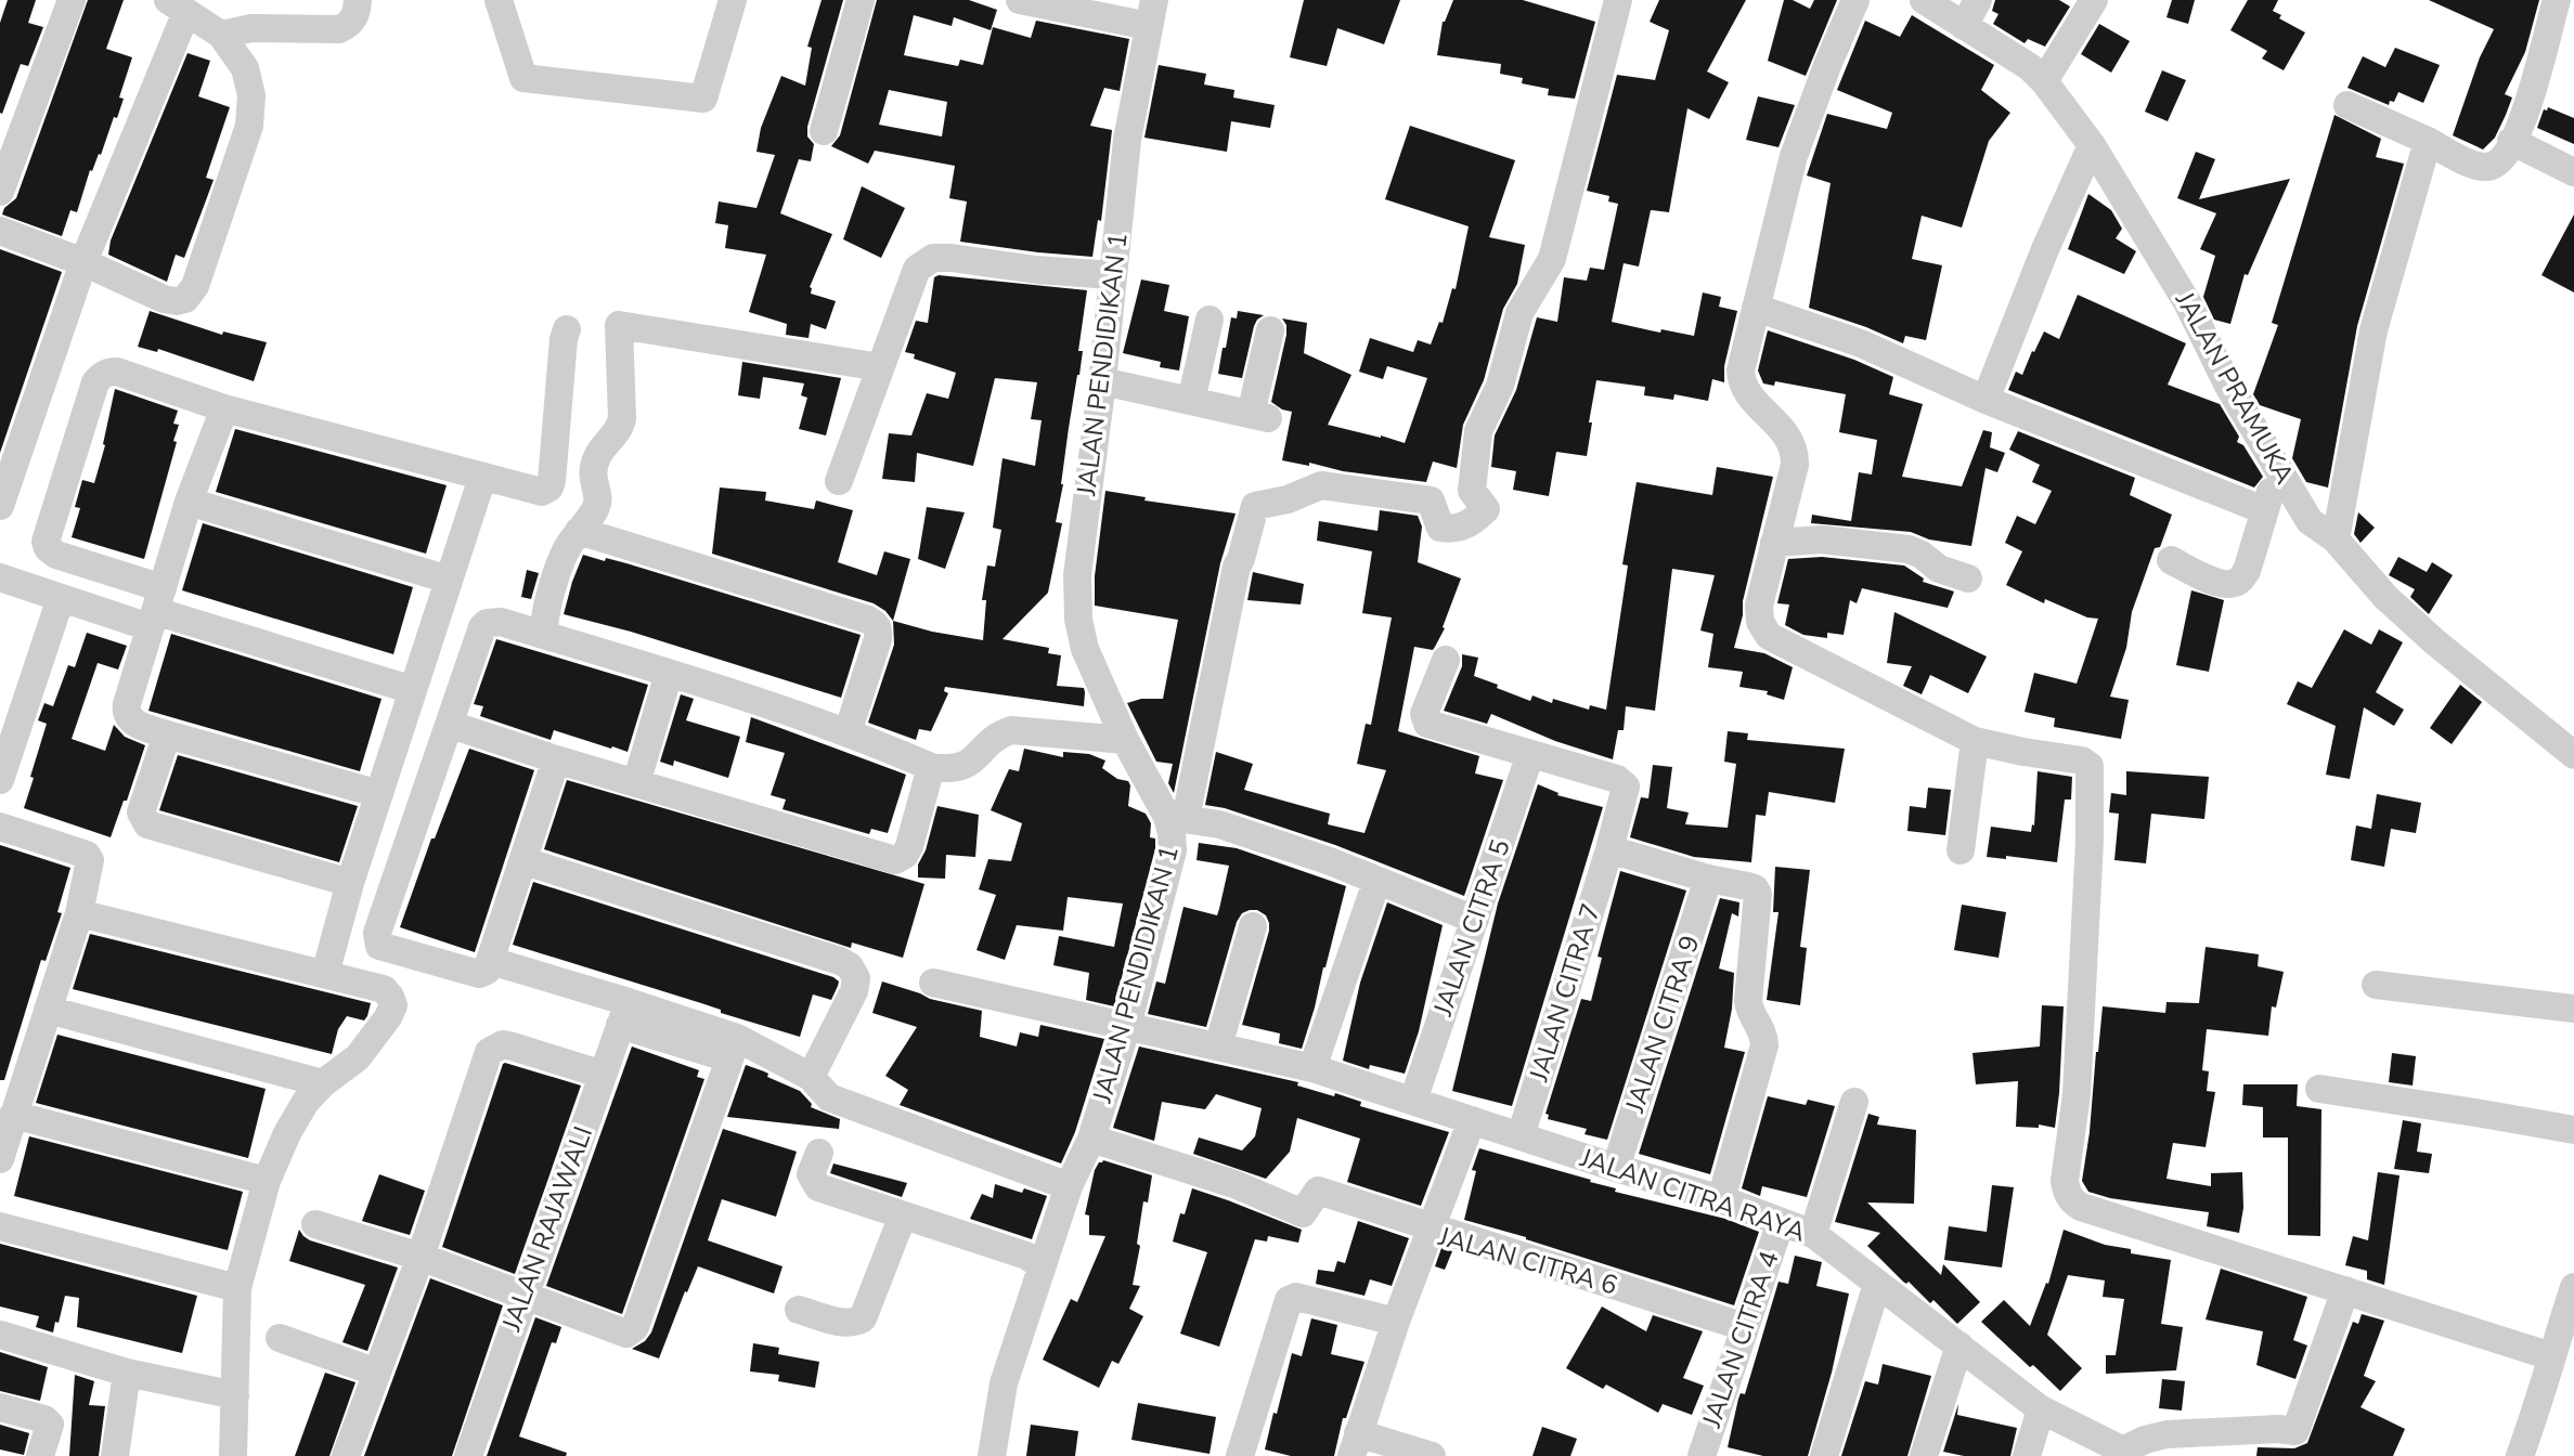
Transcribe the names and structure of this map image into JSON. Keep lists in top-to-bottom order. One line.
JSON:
{"streets":{"street":["JALAN PENDIDIKAN 1","JALAN PRAMUKA","JALAN CITRA 5","JALAN CITRA 7","JALAN CITRA 9","JALAN CITRA RAYA","JALAN RAJAWALI","JALAN CITRA 6","JALAN CITRA 4"]},"crossings":[["JALAN PENDIDIKAN 1","JALAN CITRA RAYA"],["JALAN CITRA 5","JALAN CITRA 7"],["JALAN CITRA 5","JALAN CITRA RAYA"],["JALAN CITRA 7","JALAN CITRA RAYA"],["JALAN CITRA 9","JALAN CITRA RAYA"],["JALAN CITRA RAYA","JALAN CITRA 4"],["JALAN CITRA 6","JALAN CITRA 4"]]}
